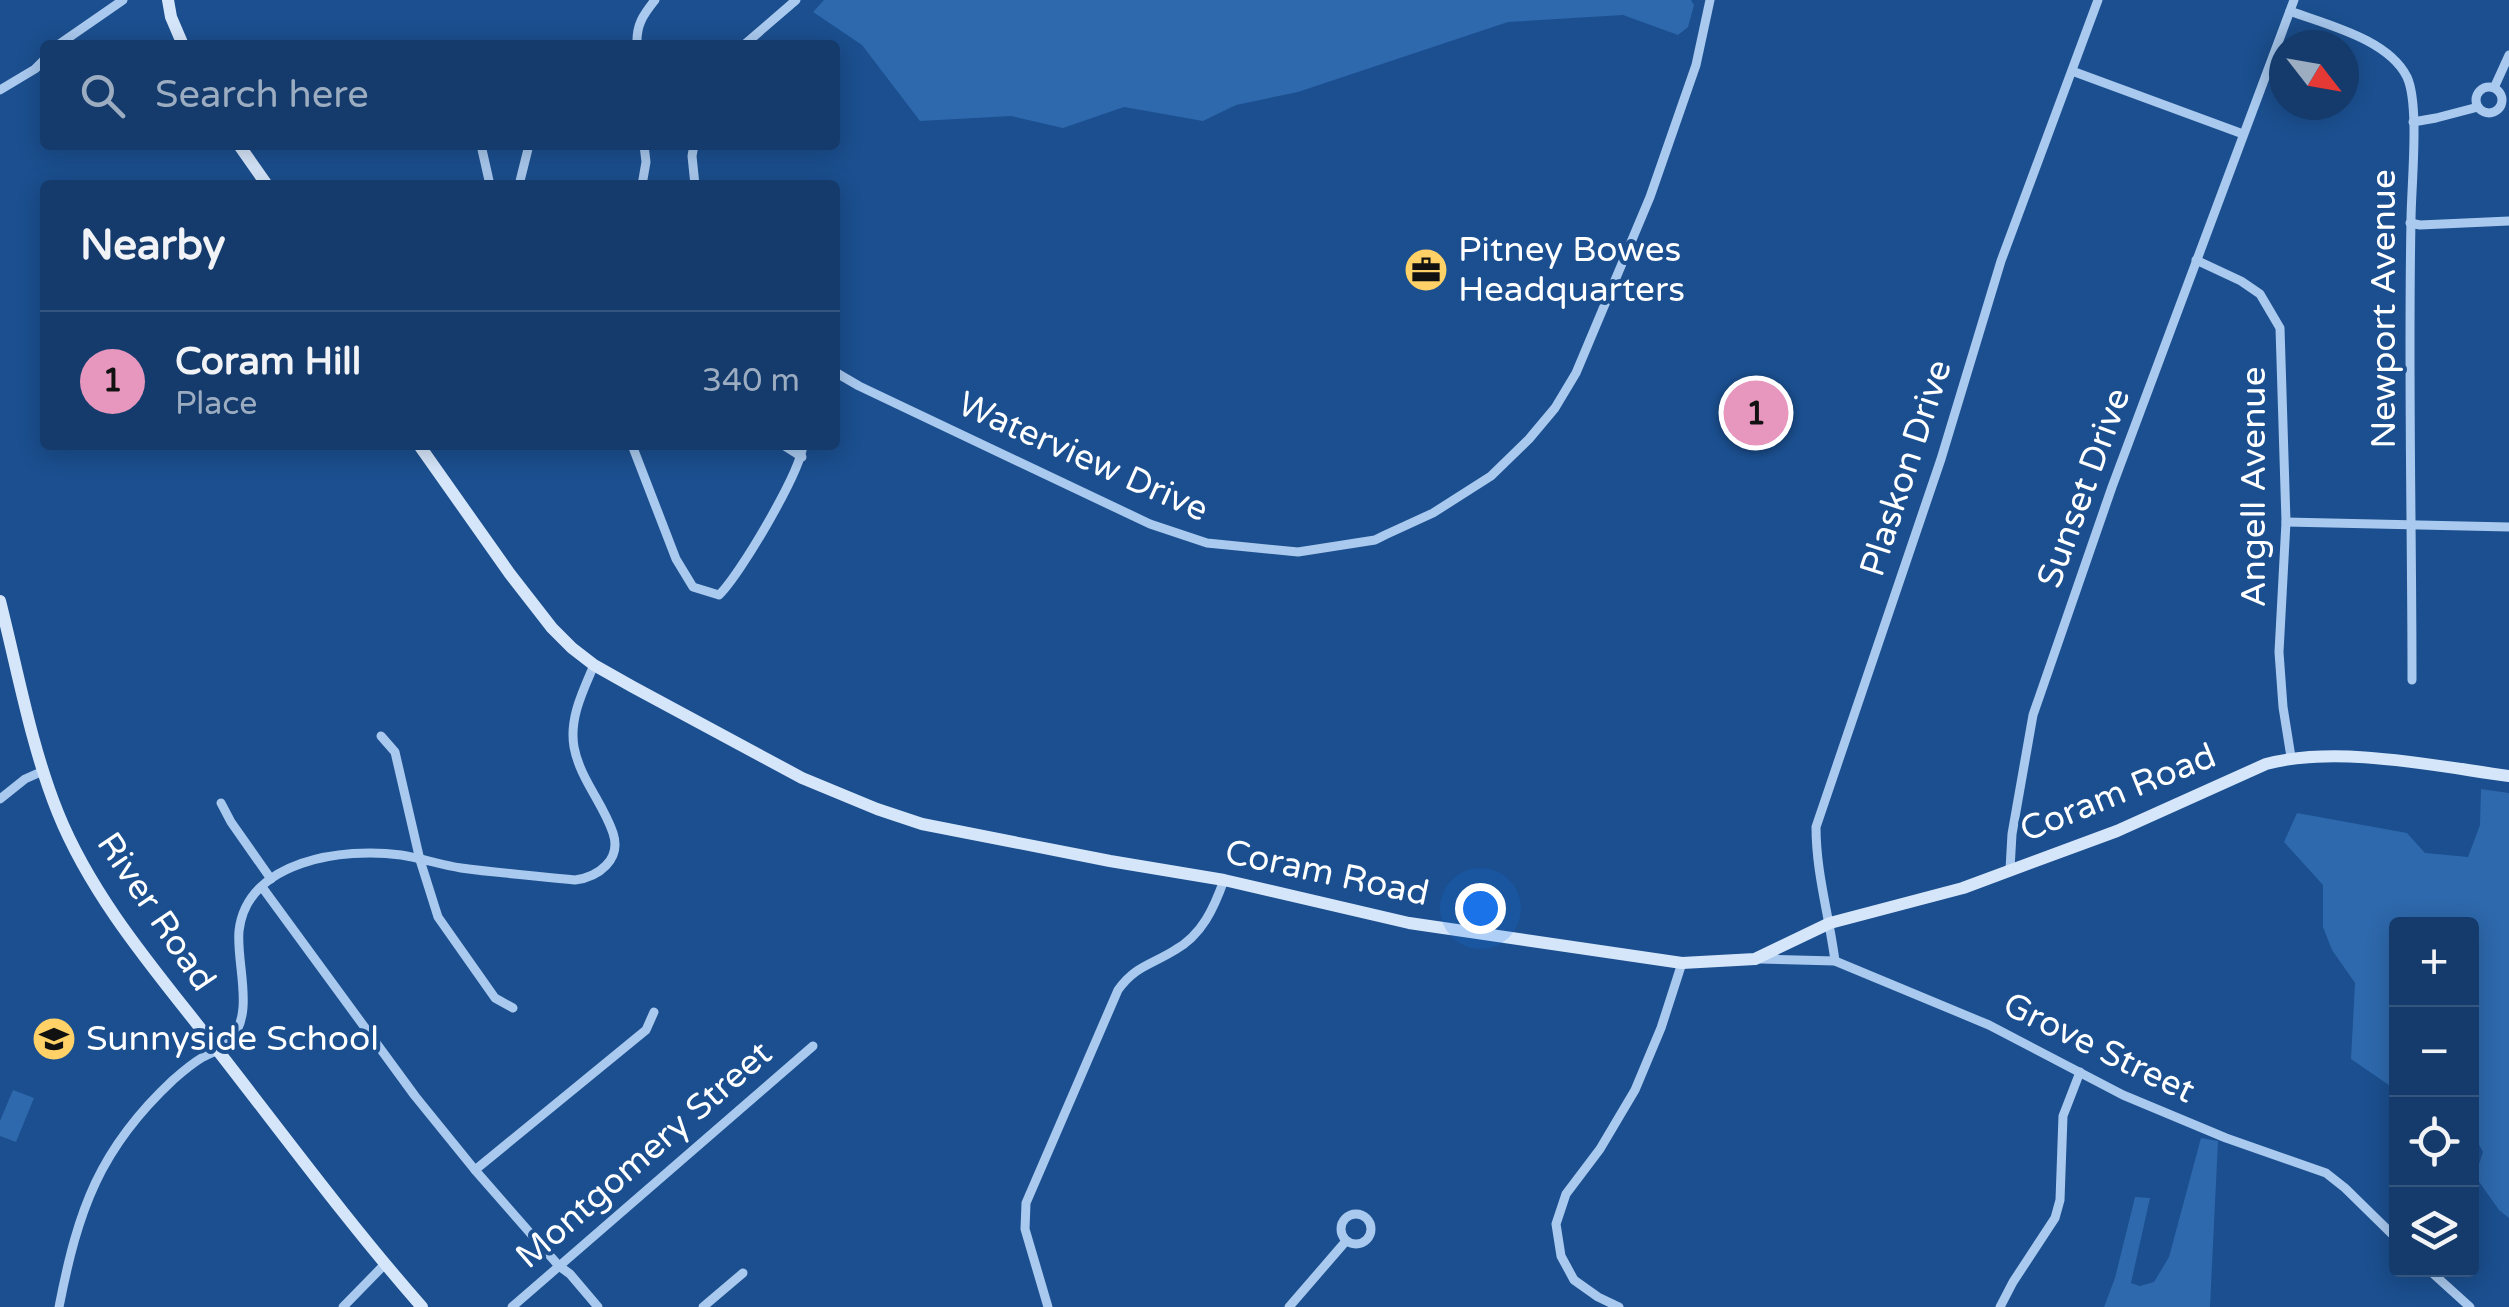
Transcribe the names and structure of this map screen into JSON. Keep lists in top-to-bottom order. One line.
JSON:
{"streets":{"street":["Newport Avenue","Waterview Drive","Plaskon Drive","Angell Avenue","Sunset Drive","Coram Road","River Road","Grove Street","Montgomery Street"]},"crossings":[["Newport Avenue","Sunset Drive"],["Plaskon Drive","Coram Road"],["Plaskon Drive","Grove Street"],["Angell Avenue","Sunset Drive"],["Angell Avenue","Coram Road"],["Sunset Drive","Coram Road"],["Coram Road","Grove Street"]],"places":{"office":["Pitney Bowes Headquarters"],"school or university":["Sunnyside School"]},"north":"bottom right","page":{"search":"Search here","heading":"Nearby","list":[{"mark":"1","name":"Coram Hill","note":"Place","value":"340 m"}],"pins":"1","map_buttons":["+","−"]}}
